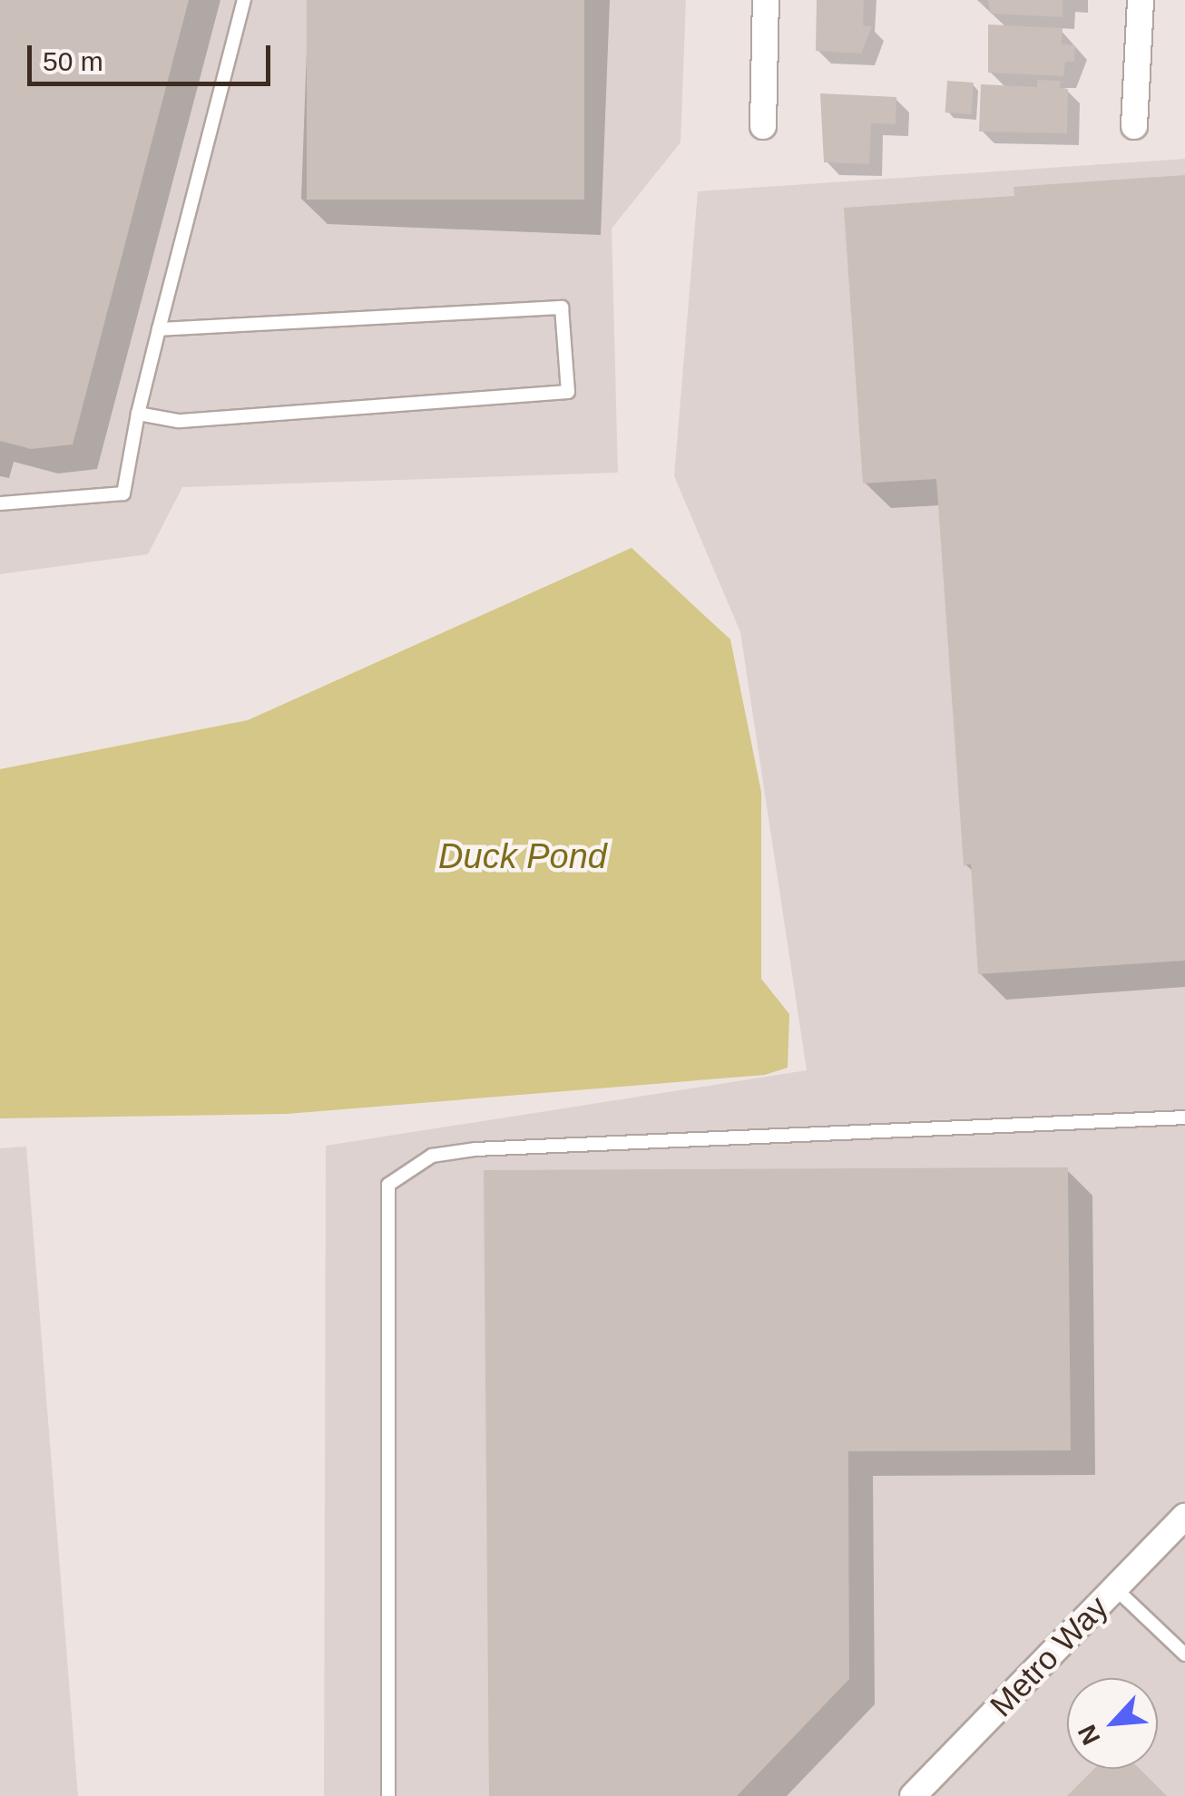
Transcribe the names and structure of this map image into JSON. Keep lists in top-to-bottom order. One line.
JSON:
{"streets":{"street":["Metro Way"]},"water":["Duck Pond"],"scale_bar":"50 m","north":"bottom left"}
